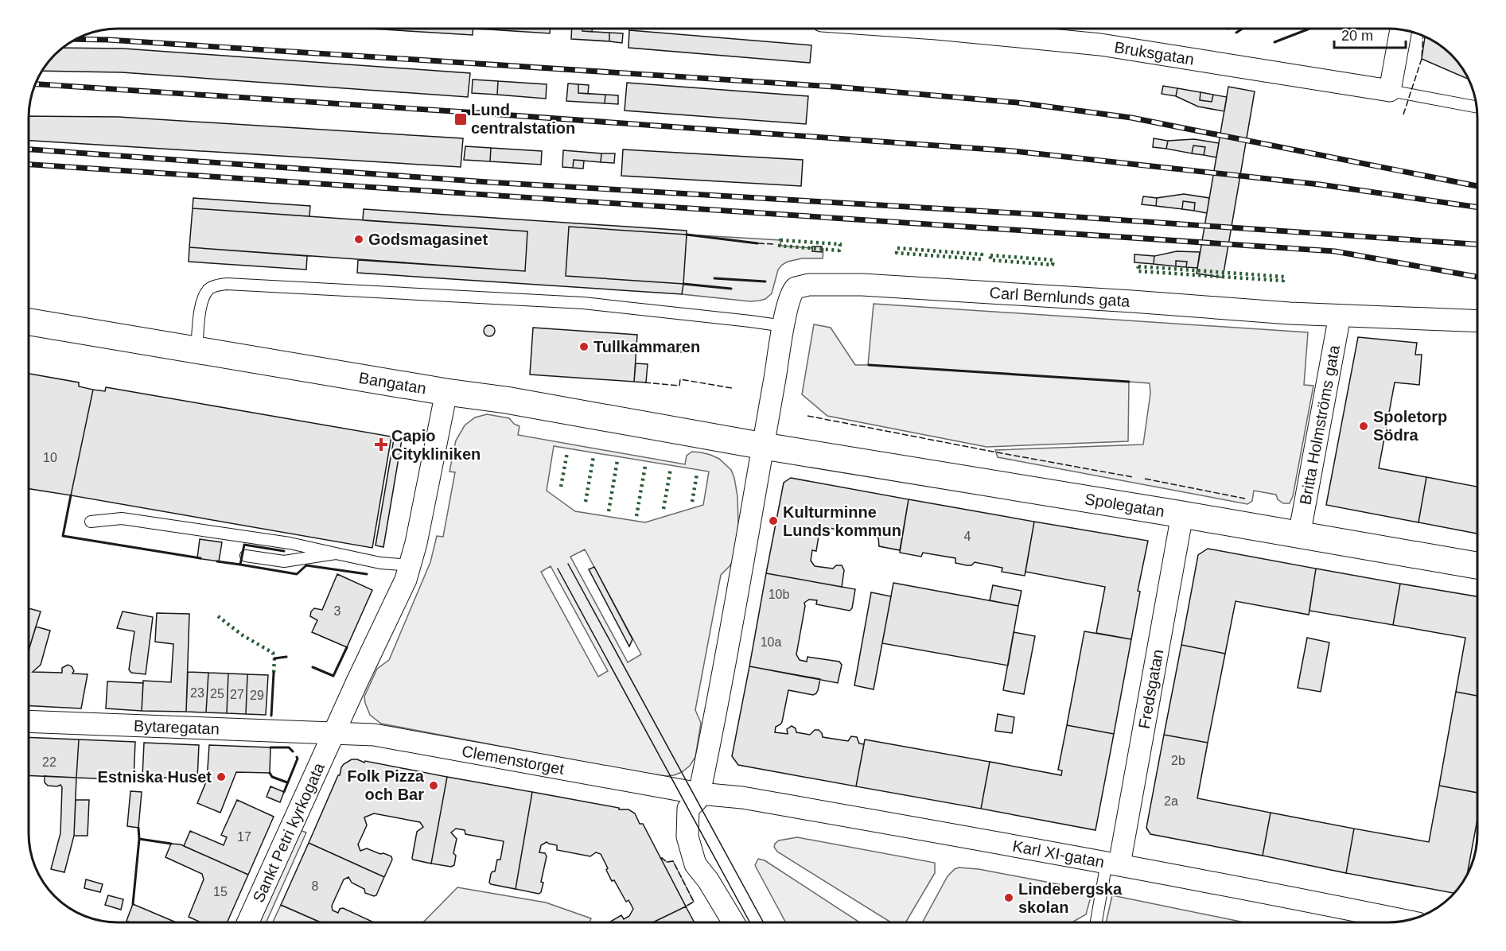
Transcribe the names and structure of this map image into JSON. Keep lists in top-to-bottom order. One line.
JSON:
{"streets":{"street":["Bruksgatan","Carl Bernlunds gata","Bangatan","Britta Holmströms gata","Spolegatan","Fredsgatan","Bytaregatan","Clemenstorget","Sankt Petri kyrkogata","Karl XI-gatan"]},"crossings":[["Carl Bernlunds gata","Bangatan"],["Carl Bernlunds gata","Britta Holmströms gata"],["Carl Bernlunds gata","Spolegatan"],["Bangatan","Spolegatan"],["Britta Holmströms gata","Spolegatan"],["Spolegatan","Fredsgatan"],["Fredsgatan","Karl XI-gatan"],["Bytaregatan","Clemenstorget"],["Bytaregatan","Sankt Petri kyrkogata"],["Clemenstorget","Sankt Petri kyrkogata"],["Clemenstorget","Karl XI-gatan"]],"places":{"transit":["Lund centralstation"],"other":["Godsmagasinet","Tullkammaren","Spoletorp Södra","Kulturminne Lunds kommun","Estniska Huset","Folk Pizza och Bar","Lindebergska skolan"],"health":["Capio Citykliniken"]},"house_numbers":["10","4","10b","3","10a","23","25","27","29","2b","22","2a","17","8","15"],"scale_bar":"20 m"}
